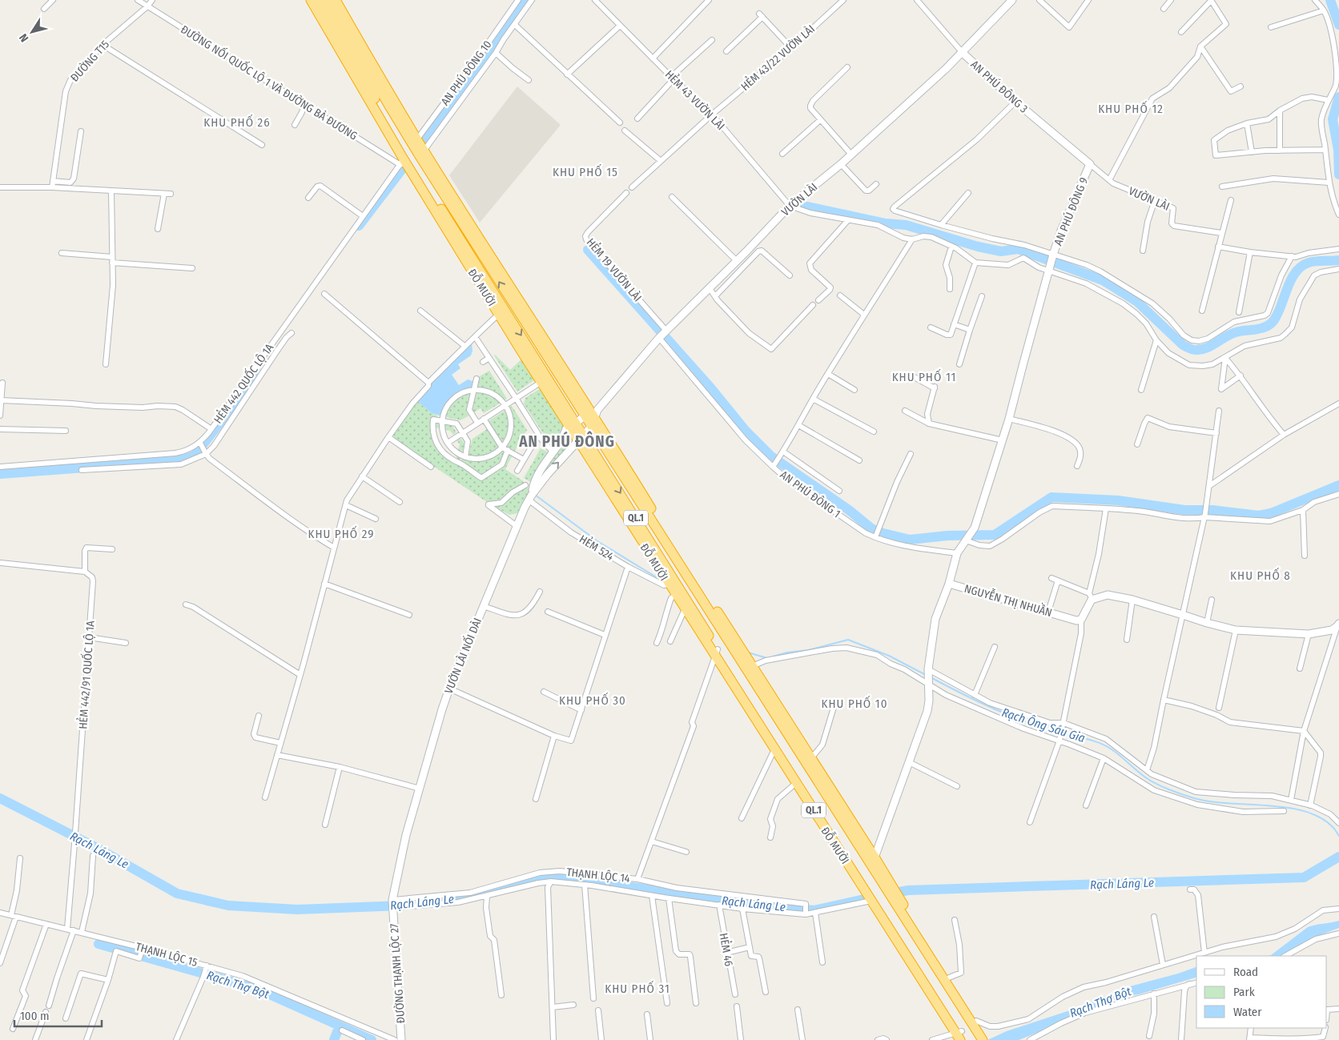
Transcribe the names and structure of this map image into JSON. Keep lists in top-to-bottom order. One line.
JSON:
{"streets":{"highway":["ĐỖ MƯỜI","QL.1"],"street":["HẺM 43/22 VƯỜN LÀI","ĐƯỜNG T15","AN PHÚ ĐÔNG 10","ĐƯỜNG NỐI QUỐC LỘ 1 VÀ ĐƯỜNG BÀ ĐƯƠNG","AN PHÚ ĐÔNG 3","HẺM 43 VƯỜN LÀI","VƯỜN LÀI","AN PHÚ ĐÔNG 9","HẺM 19 VƯỜN LÀI","HẺM 442 QUỐC LỘ 1A","AN PHÚ ĐÔNG 1","HẺM 524","NGUYỄN THỊ NHUẦN","VƯỜN LÀI NỐI DÀI","HẺM 442/91 QUỐC LỘ 1A","THẠNH LỘC 14","HẺM 46","THẠNH LỘC 15","ĐƯỜNG THẠNH LỘC 27"]},"crossings":[["HẺM 43/22 VƯỜN LÀI","HẺM 43 VƯỜN LÀI"],["ĐƯỜNG T15","ĐƯỜNG NỐI QUỐC LỘ 1 VÀ ĐƯỜNG BÀ ĐƯƠNG"],["AN PHÚ ĐÔNG 10","ĐỖ MƯỜI"],["ĐƯỜNG NỐI QUỐC LỘ 1 VÀ ĐƯỜNG BÀ ĐƯƠNG","ĐỖ MƯỜI"],["ĐƯỜNG NỐI QUỐC LỘ 1 VÀ ĐƯỜNG BÀ ĐƯƠNG","HẺM 442 QUỐC LỘ 1A"],["AN PHÚ ĐÔNG 3","VƯỜN LÀI"],["AN PHÚ ĐÔNG 3","AN PHÚ ĐÔNG 9"],["HẺM 43 VƯỜN LÀI","VƯỜN LÀI"],["VƯỜN LÀI","AN PHÚ ĐÔNG 9"],["VƯỜN LÀI","HẺM 19 VƯỜN LÀI"],["VƯỜN LÀI","ĐỖ MƯỜI"],["VƯỜN LÀI","AN PHÚ ĐÔNG 1"],["VƯỜN LÀI","HẺM 524"],["VƯỜN LÀI","VƯỜN LÀI NỐI DÀI"],["AN PHÚ ĐÔNG 9","AN PHÚ ĐÔNG 1"],["HẺM 19 VƯỜN LÀI","AN PHÚ ĐÔNG 1"],["ĐỖ MƯỜI","HẺM 442 QUỐC LỘ 1A"],["ĐỖ MƯỜI","QL.1"],["ĐỖ MƯỜI","HẺM 524"],["ĐỖ MƯỜI","NGUYỄN THỊ NHUẦN"],["ĐỖ MƯỜI","VƯỜN LÀI NỐI DÀI"],["ĐỖ MƯỜI","THẠNH LỘC 14"],["HẺM 524","VƯỜN LÀI NỐI DÀI"],["VƯỜN LÀI NỐI DÀI","THẠNH LỘC 14"],["VƯỜN LÀI NỐI DÀI","ĐƯỜNG THẠNH LỘC 27"],["HẺM 442/91 QUỐC LỘ 1A","THẠNH LỘC 15"],["THẠNH LỘC 14","HẺM 46"],["THẠNH LỘC 14","ĐƯỜNG THẠNH LỘC 27"]],"districts":["KHU PHỐ 12","KHU PHỐ 26","KHU PHỐ 15","KHU PHỐ 11","AN PHÚ ĐÔNG","KHU PHỐ 29","KHU PHỐ 8","KHU PHỐ 30","KHU PHỐ 10","KHU PHỐ 31"],"water":["Rạch Ông Sáu Gia","Rạch Láng Le","Rạch Thợ Bột"],"legend":["Road","Park","Water"],"scale_bar":"100 m","north":"bottom left"}
